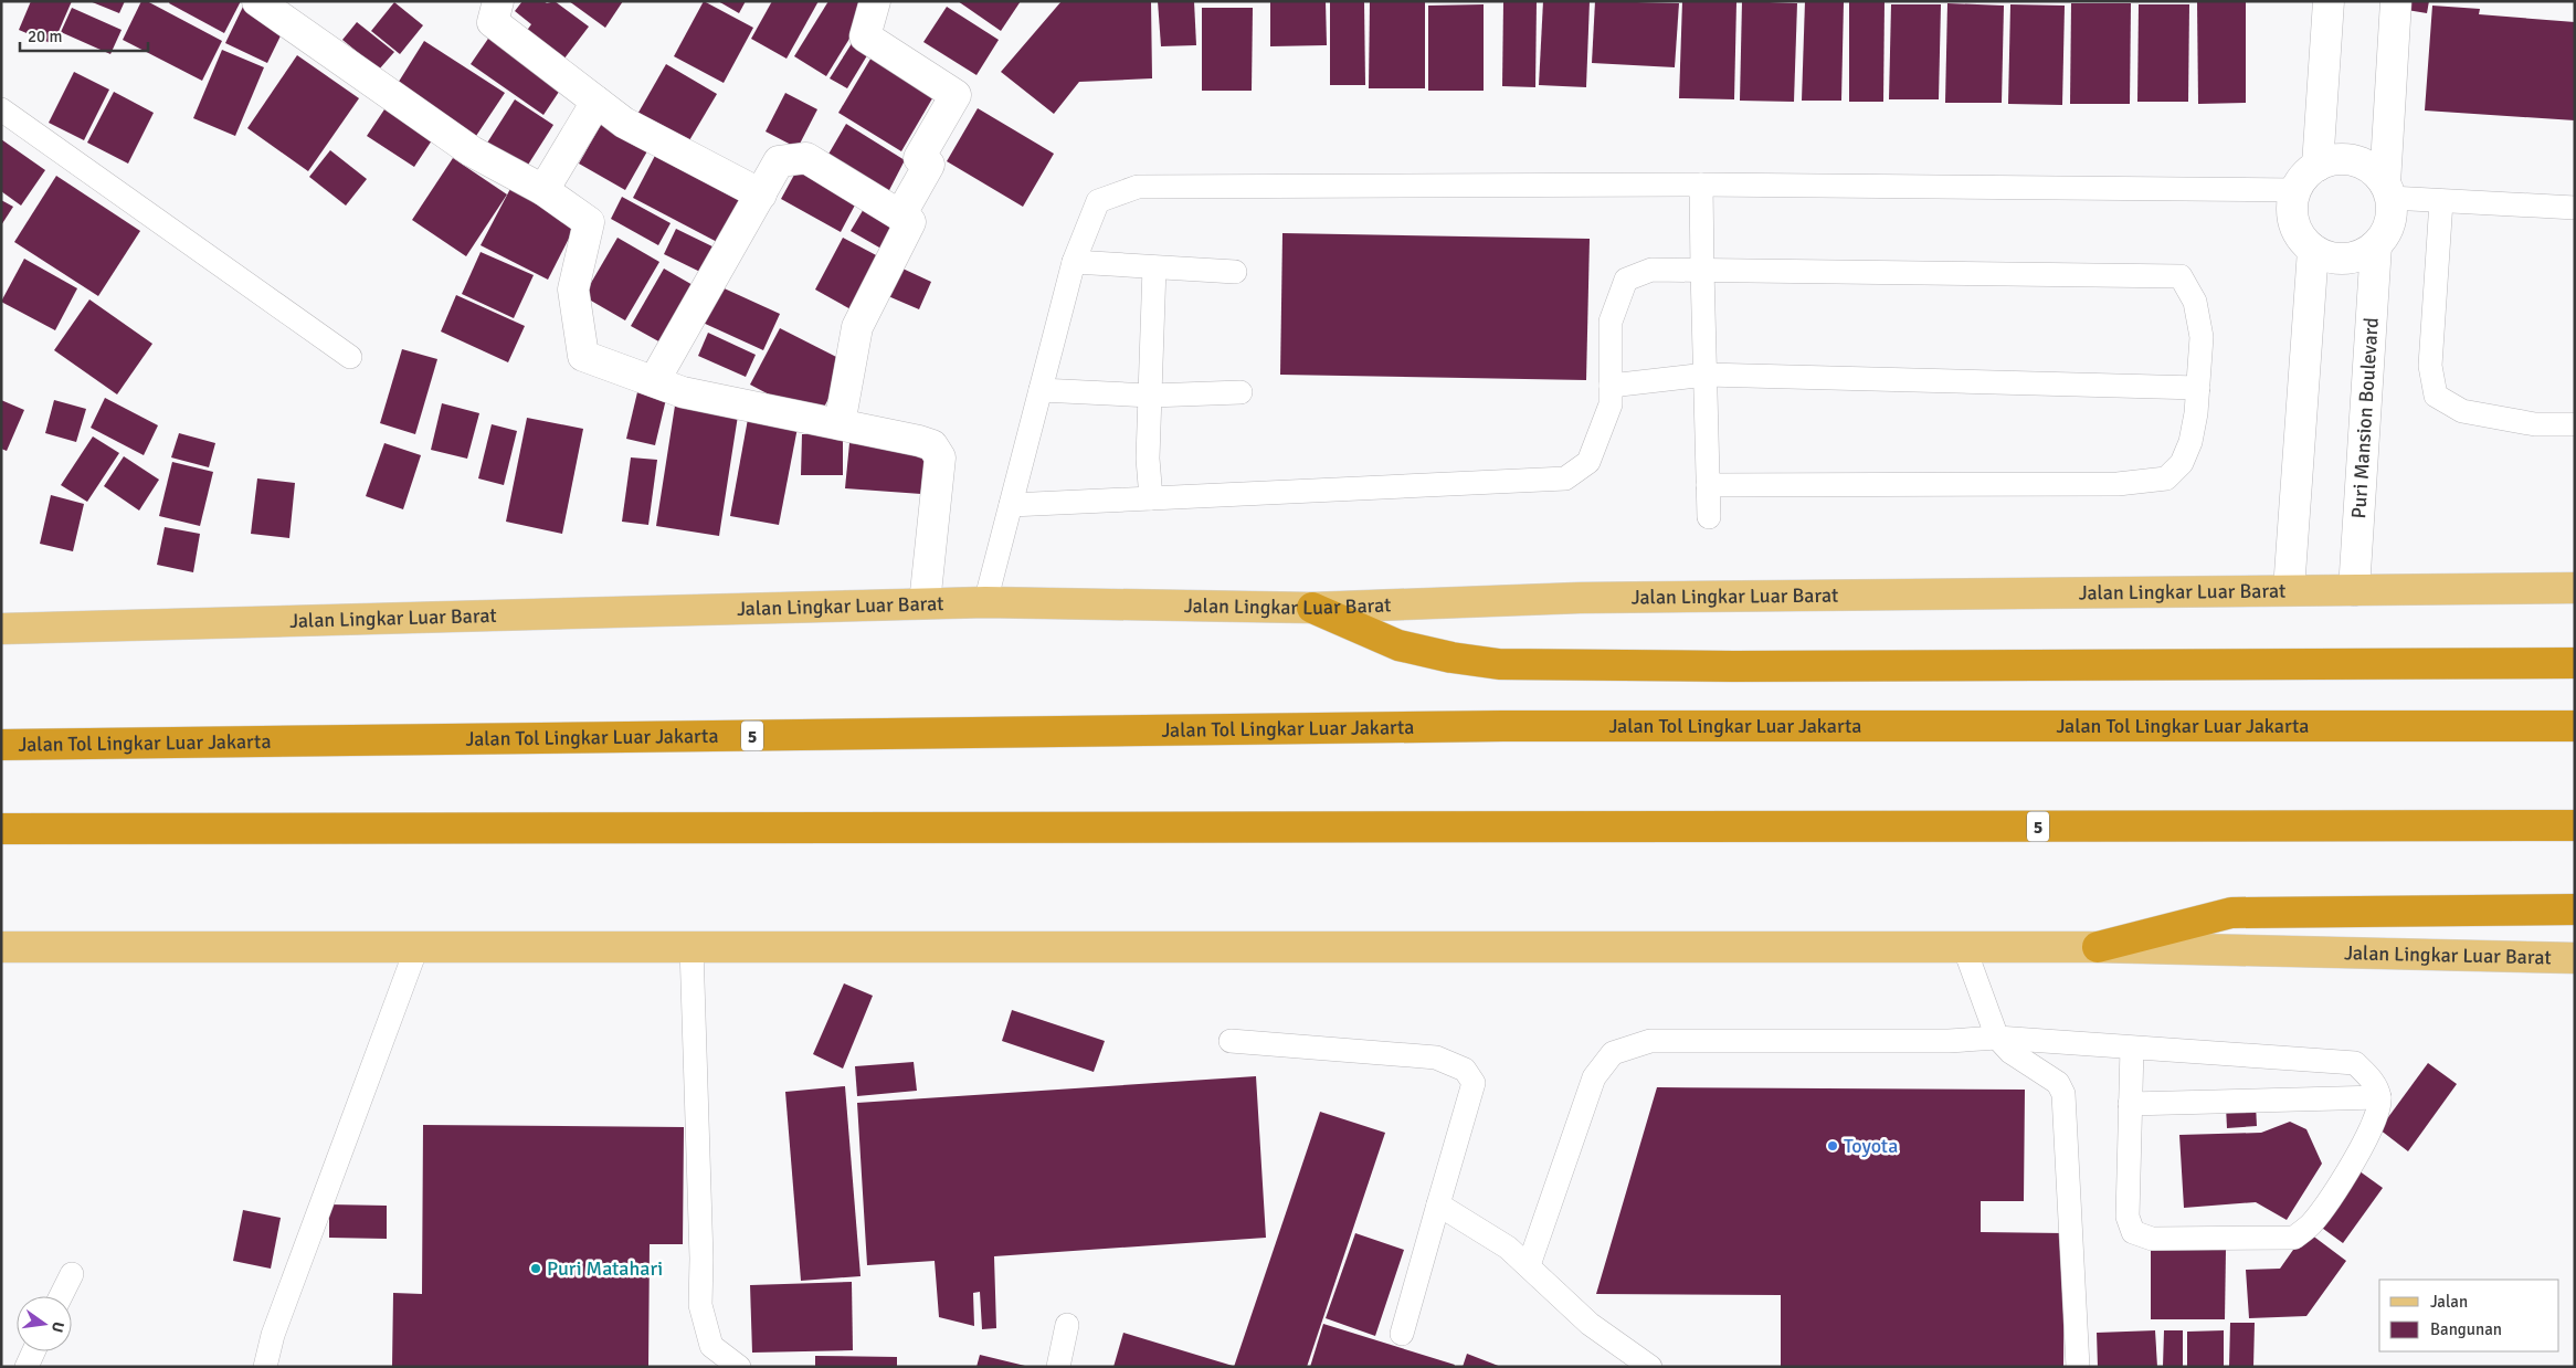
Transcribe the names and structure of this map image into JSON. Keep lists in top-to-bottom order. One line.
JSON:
{"streets":{"highway":["Jalan Tol Lingkar Luar Jakarta","5"],"main road":["Jalan Lingkar Luar Barat"],"street":["Puri Mansion Boulevard"]},"crossings":[["Puri Mansion Boulevard","Jalan Lingkar Luar Barat"]],"places":["Toyota","Puri Matahari"],"legend":["Jalan","Bangunan"],"scale_bar":"20 m","north":"right"}
